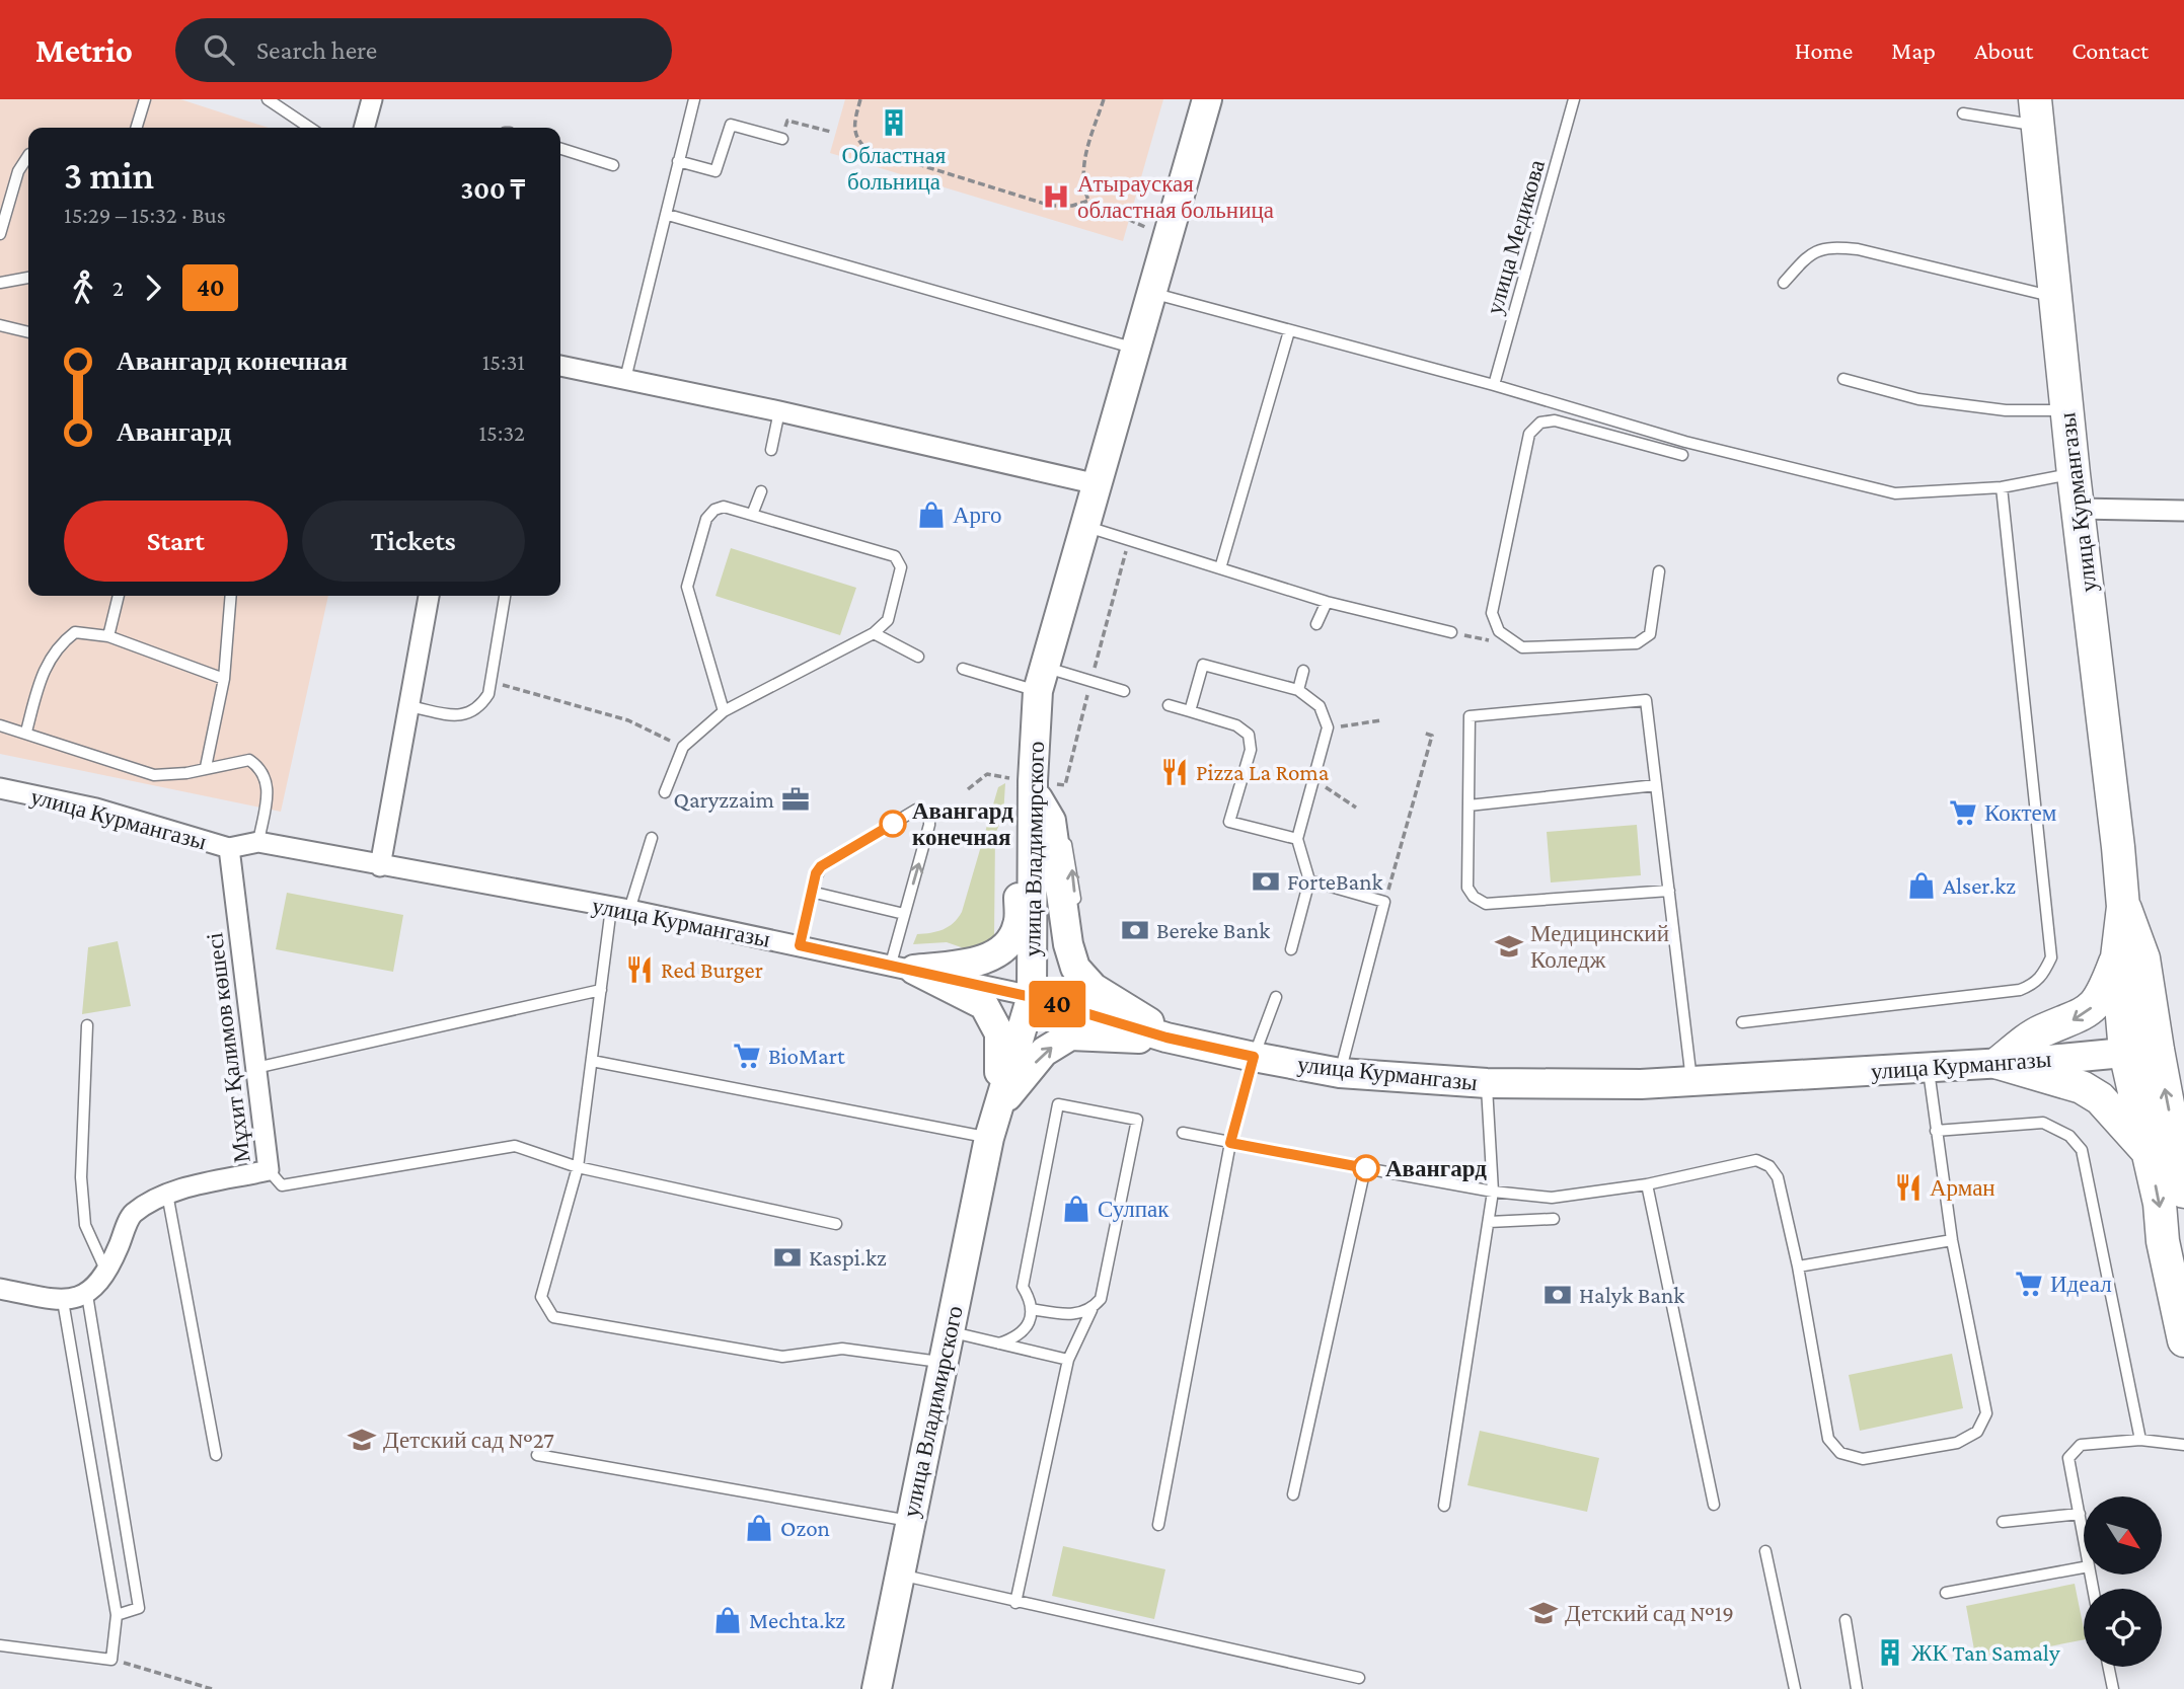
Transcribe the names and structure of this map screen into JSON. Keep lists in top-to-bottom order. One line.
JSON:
{"streets":{"main road":["улица Курмангазы"],"street":["улица Владимирского","Мұхит Қалимов көшесі"],"lane":["улица Медикова"]},"crossings":[["улица Курмангазы","улица Владимирского"],["улица Курмангазы","Мұхит Қалимов көшесі"]],"places":{"building":["Областная больница","ЖК Tan Samaly"],"hospital":["Атырауская областная больница"],"shop":["Арго","Alser.kz","Сулпак","Ozon","Mechta.kz"],"restaurant":["Pizza La Roma","Red Burger","Арман"],"office":["Qaryzzaim"],"supermarket":["Коктем","BioMart","Идеал"],"other":["Авангард конечная","Авангард"],"bank":["ForteBank","Bereke Bank","Kaspi.kz","Halyk Bank"],"school or university":["Медицинский Коледж","Детский сад №27","Детский сад №19"]},"lines":["bus line 40"],"north":"bottom right","page":{"header":"Metrio","search":"Search here","nav":["Home","Map","About","Contact"],"on_map":"40","heading":["3 min","15:29 – 15:32 · Bus","300 ₸"],"legs":["2","40"],"list":[{"name":"Авангард конечная","value":"15:31"},{"name":"Авангард","value":"15:32"}],"buttons":["Start","Tickets"]}}
